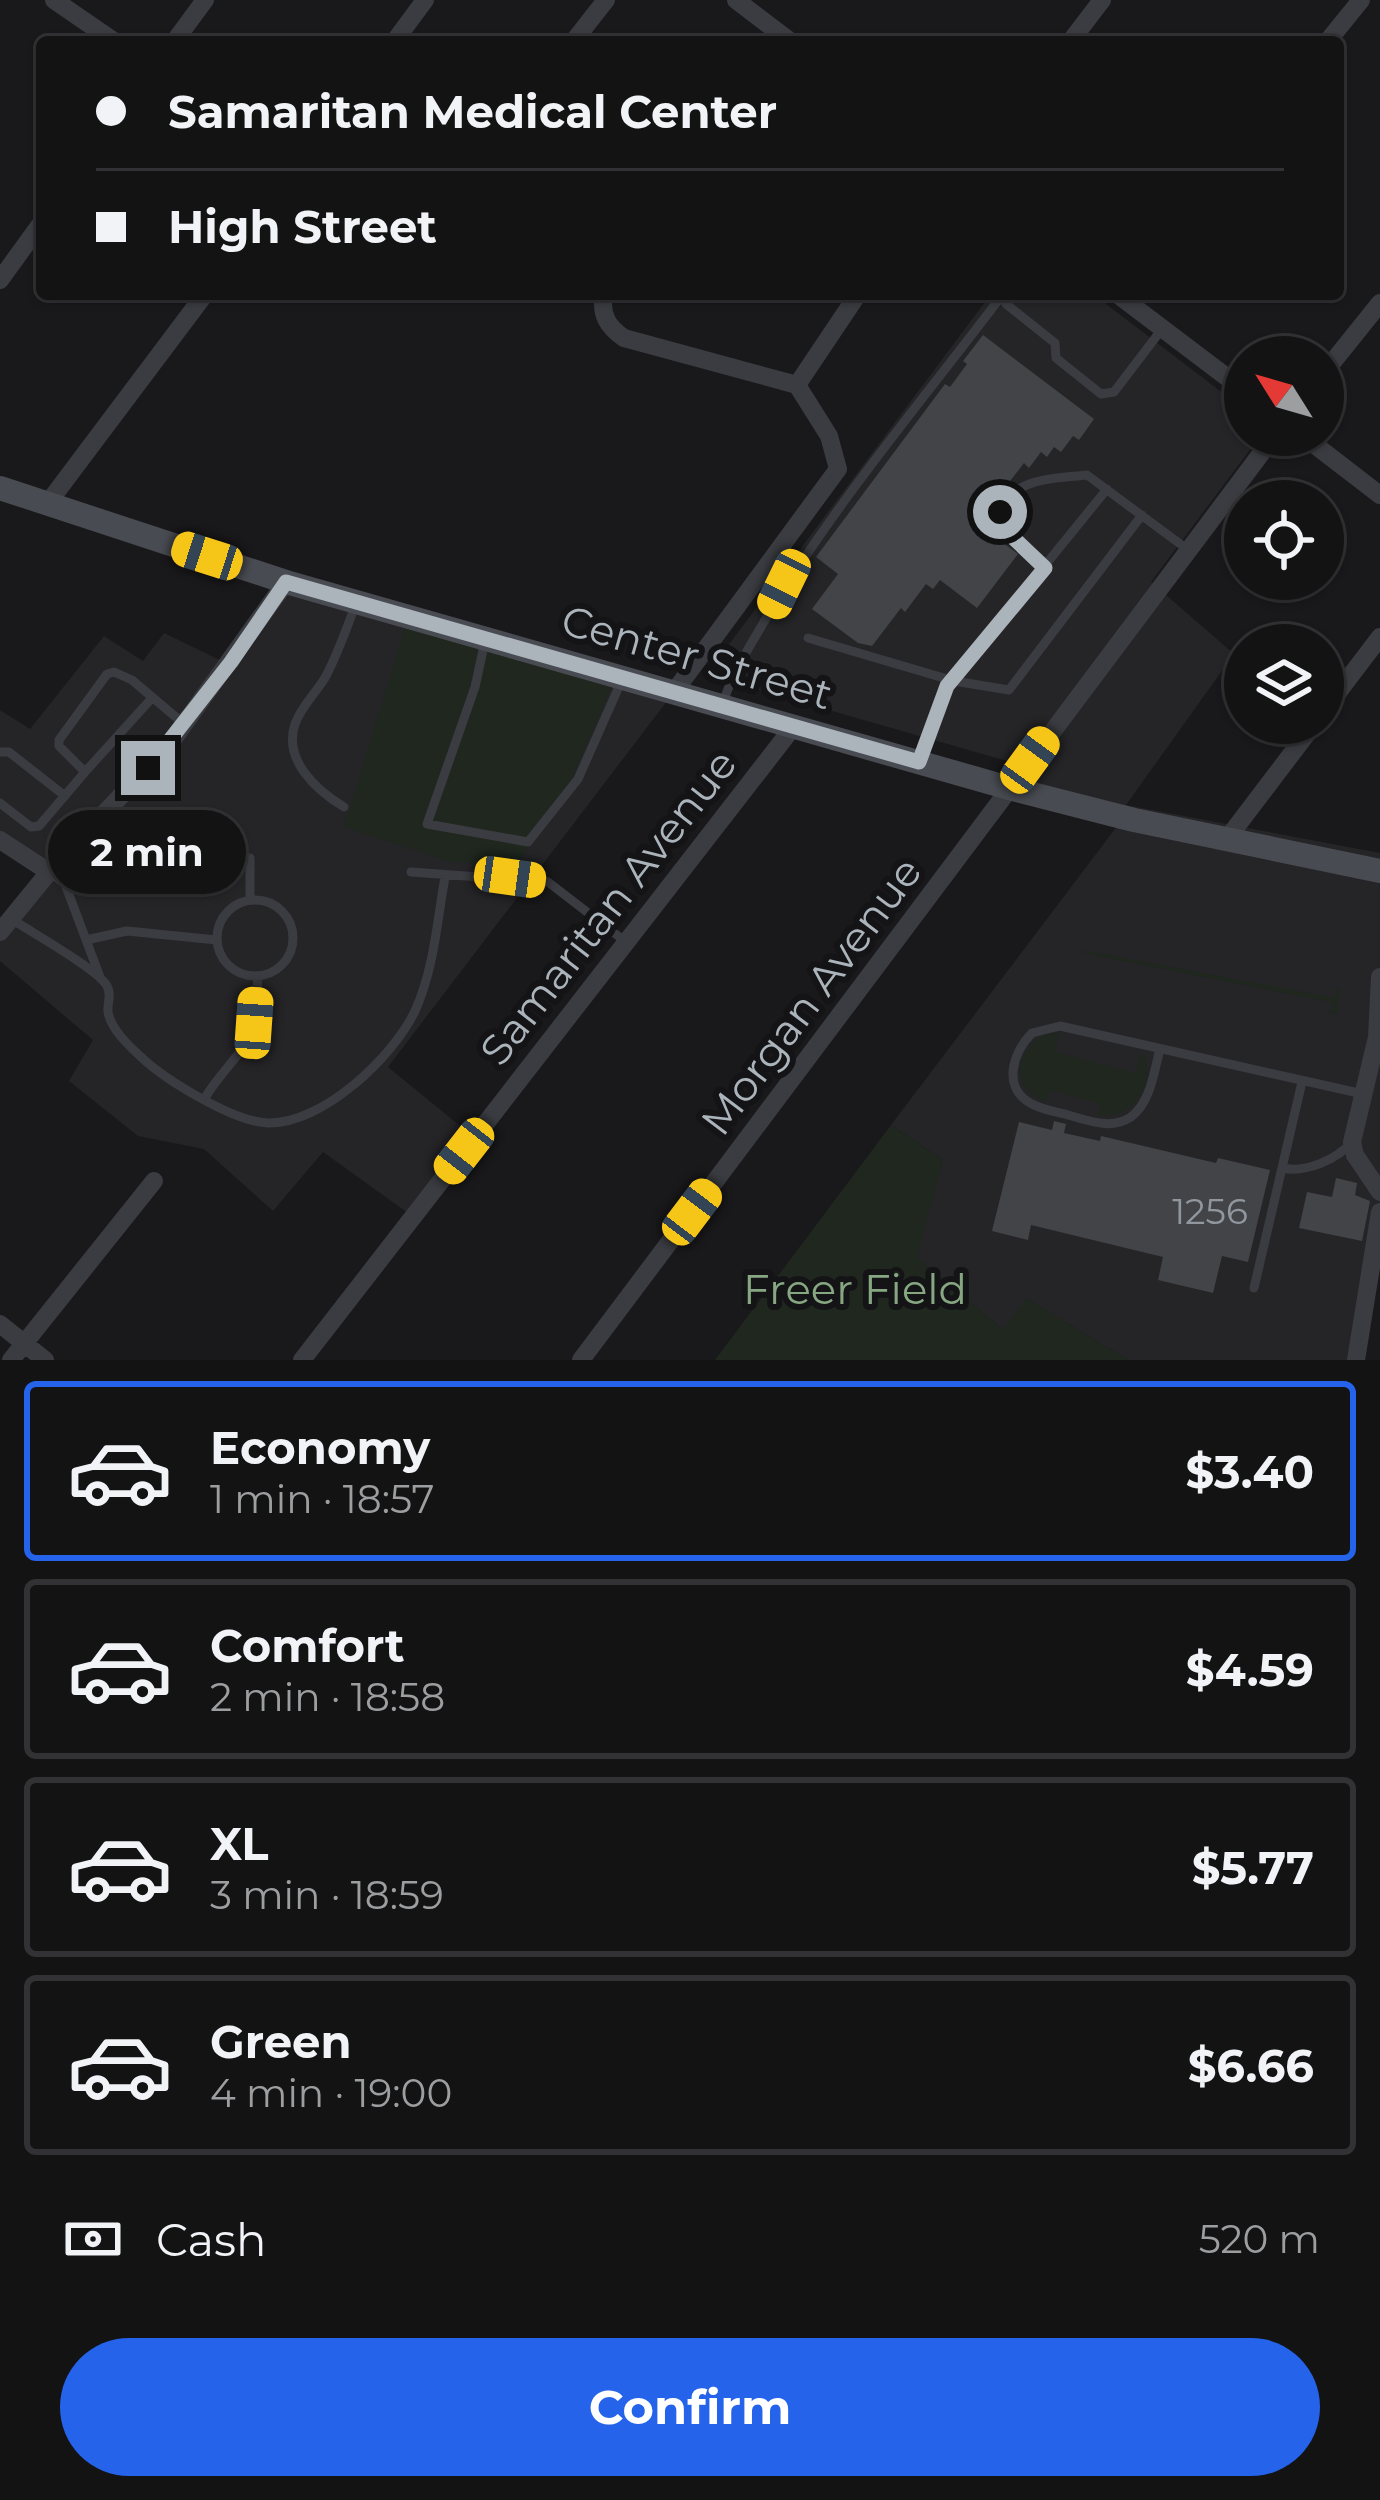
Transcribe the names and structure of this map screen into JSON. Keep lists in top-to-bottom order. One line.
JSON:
{"streets":{"main road":["Center Street"],"street":["Samaritan Avenue","Morgan Avenue"]},"crossings":[["Center Street","Samaritan Avenue"],["Center Street","Morgan Avenue"]],"parks":["Freer Field"],"house_numbers":["1256"],"north":"top left","page":{"banner":["Samaritan Medical Center","High Street"],"bubble":"2 min","list":[{"name":"Economy","note":"1 min · 18:57","value":"$3.40"},{"name":"Comfort","note":"2 min · 18:58","value":"$4.59"},{"name":"XL","note":"3 min · 18:59","value":"$5.77"},{"name":"Green","note":"4 min · 19:00","value":"$6.66"}],"pay":["Cash","520 m"],"buttons":"Confirm"}}
